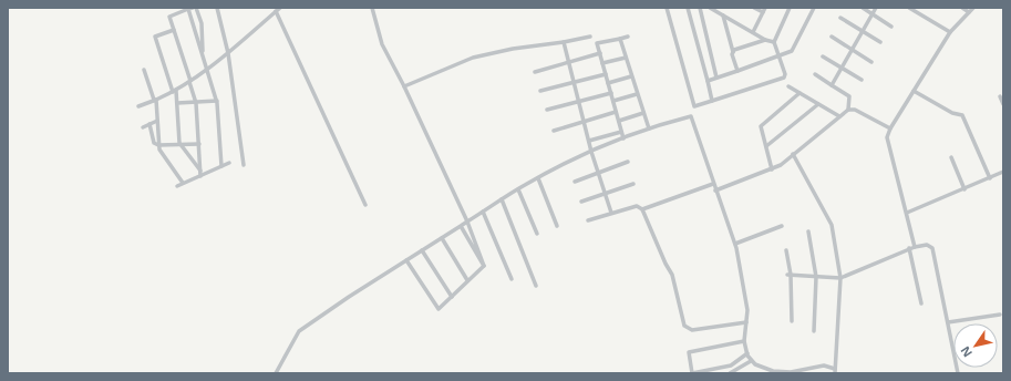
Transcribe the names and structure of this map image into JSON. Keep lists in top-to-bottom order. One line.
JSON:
{"north":"bottom left"}
